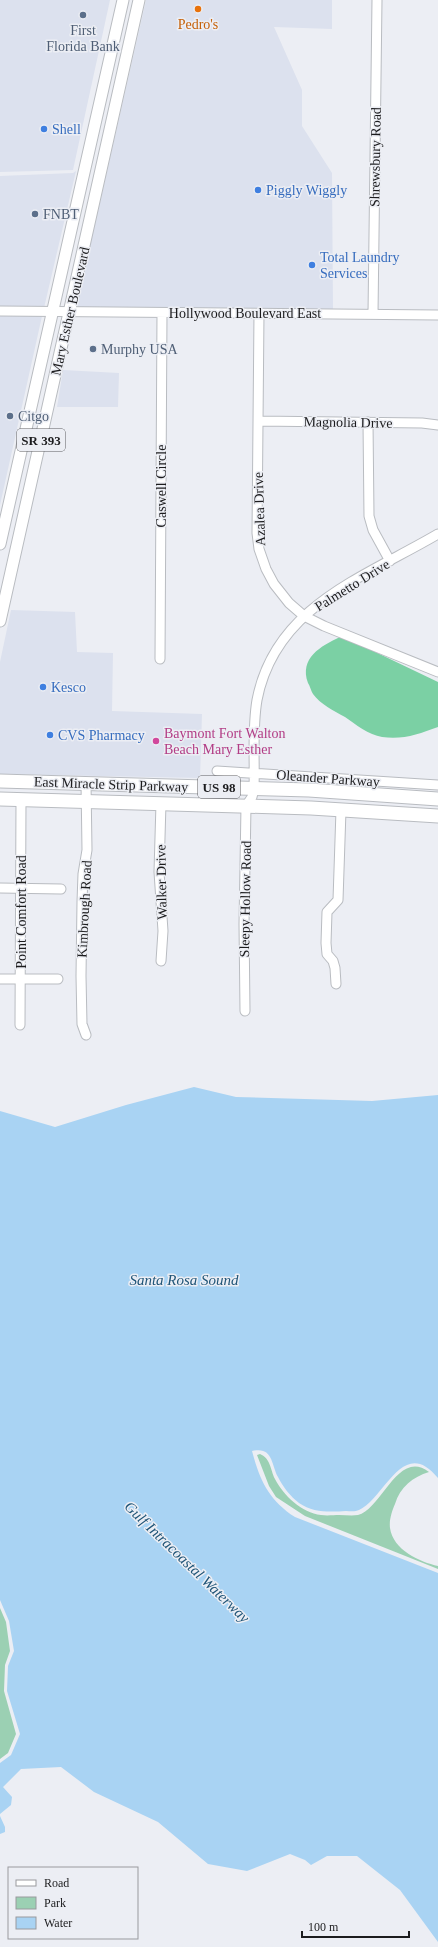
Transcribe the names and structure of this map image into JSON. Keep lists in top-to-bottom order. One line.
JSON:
{"streets":{"highway":["East Miracle Strip Parkway","US 98"],"main road":["Mary Esther Boulevard","SR 393"],"street":["Shrewsbury Road","Hollywood Boulevard East","Magnolia Drive","Caswell Circle","Azalea Drive","Palmetto Drive","Oleander Parkway","Walker Drive","Sleepy Hollow Road","Kimbrough Road","Point Comfort Road"]},"crossings":[["Shrewsbury Road","Hollywood Boulevard East"],["Mary Esther Boulevard","Hollywood Boulevard East"],["Hollywood Boulevard East","Caswell Circle"],["Hollywood Boulevard East","Azalea Drive"],["Magnolia Drive","Azalea Drive"],["Azalea Drive","Palmetto Drive"],["Palmetto Drive","Oleander Parkway"],["Palmetto Drive","East Miracle Strip Parkway"],["Palmetto Drive","Sleepy Hollow Road"],["East Miracle Strip Parkway","Walker Drive"],["East Miracle Strip Parkway","Sleepy Hollow Road"],["East Miracle Strip Parkway","Kimbrough Road"],["East Miracle Strip Parkway","Point Comfort Road"]],"water":["Santa Rosa Sound","Gulf Intracoastal Waterway"],"places":["Pedro's","First Florida Bank","Shell","Piggly Wiggly","FNBT","Total Laundry Services","Murphy USA","Citgo","Kesco","CVS Pharmacy","Baymont Fort Walton Beach Mary Esther"],"legend":["Road","Park","Water"],"scale_bar":"100 m"}
